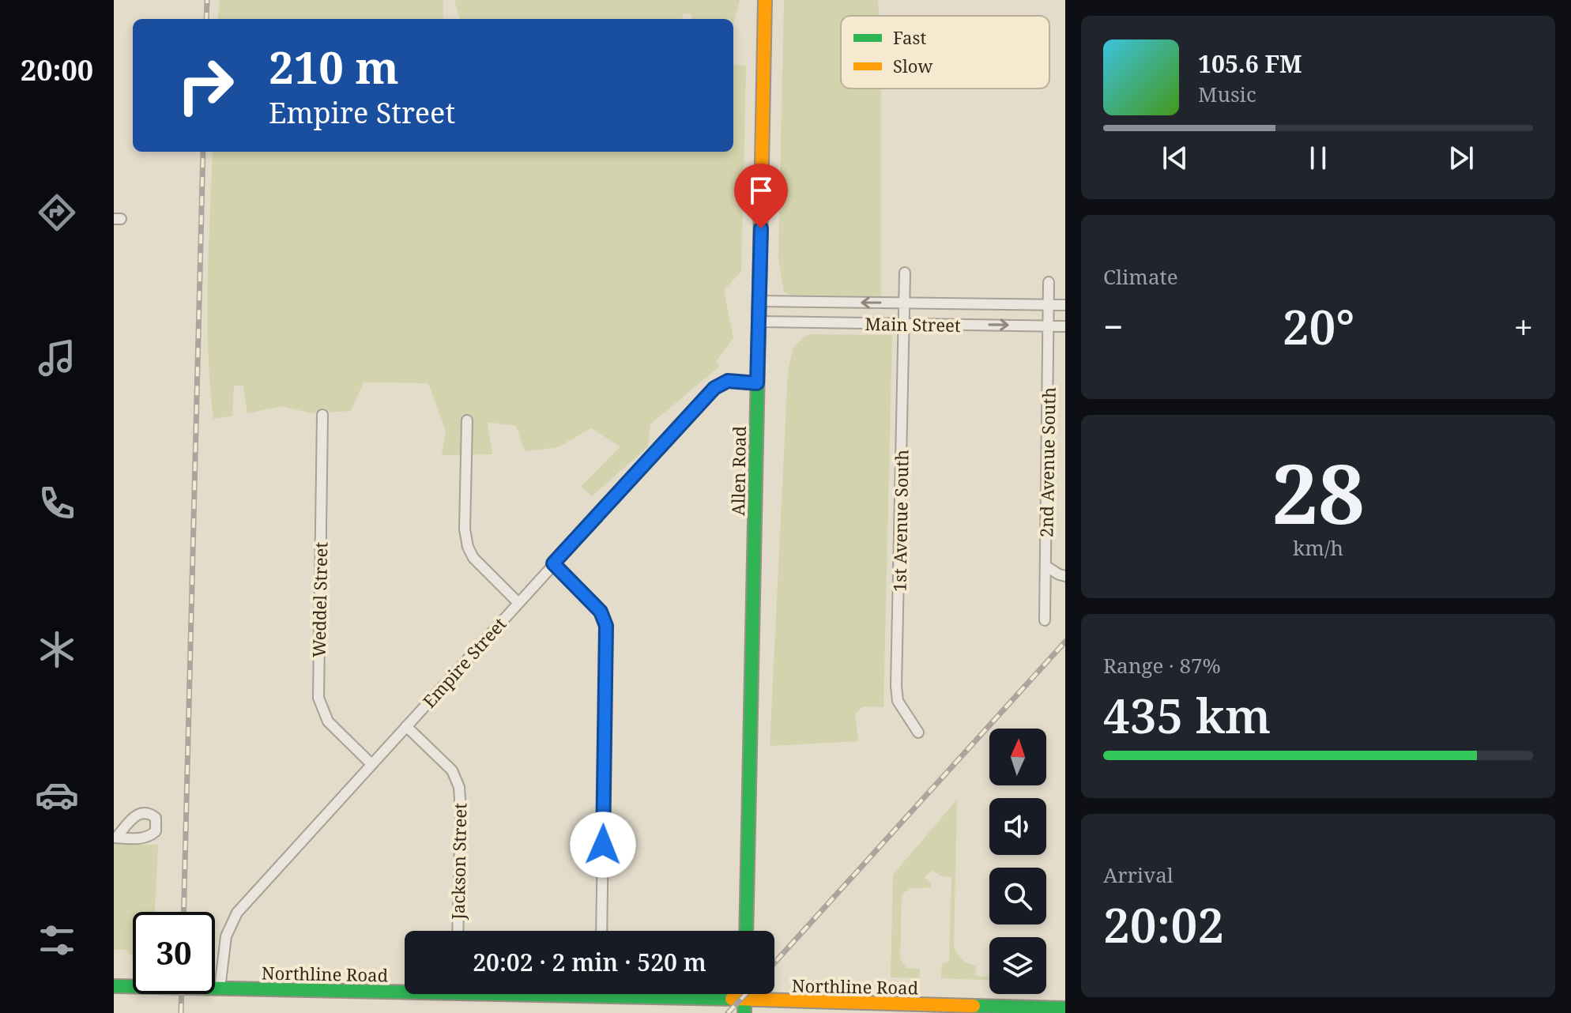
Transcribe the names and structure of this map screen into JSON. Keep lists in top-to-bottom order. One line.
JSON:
{"streets":{"main road":["Allen Road","Northline Road"],"street":["Main Street","2nd Avenue South","1st Avenue South","Weddel Street","Empire Street","Jackson Street"]},"crossings":[["Main Street","2nd Avenue South"],["Main Street","Allen Road"],["Main Street","1st Avenue South"],["Allen Road","Empire Street"],["Weddel Street","Empire Street"],["Empire Street","Jackson Street"],["Empire Street","Northline Road"]],"legend":["Fast","Slow"],"north":"top","page":{"tabs":"20:00","turn":["210 m","Empire Street"],"song":["105.6 FM","Music"],"tile":["Climate",["28","km/h"],["Range · 87%","435 km"],["Arrival","20:02"]],"heat":["−","20°","+"],"limit":"30","trip":"20:02 · 2 min · 520 m"}}
